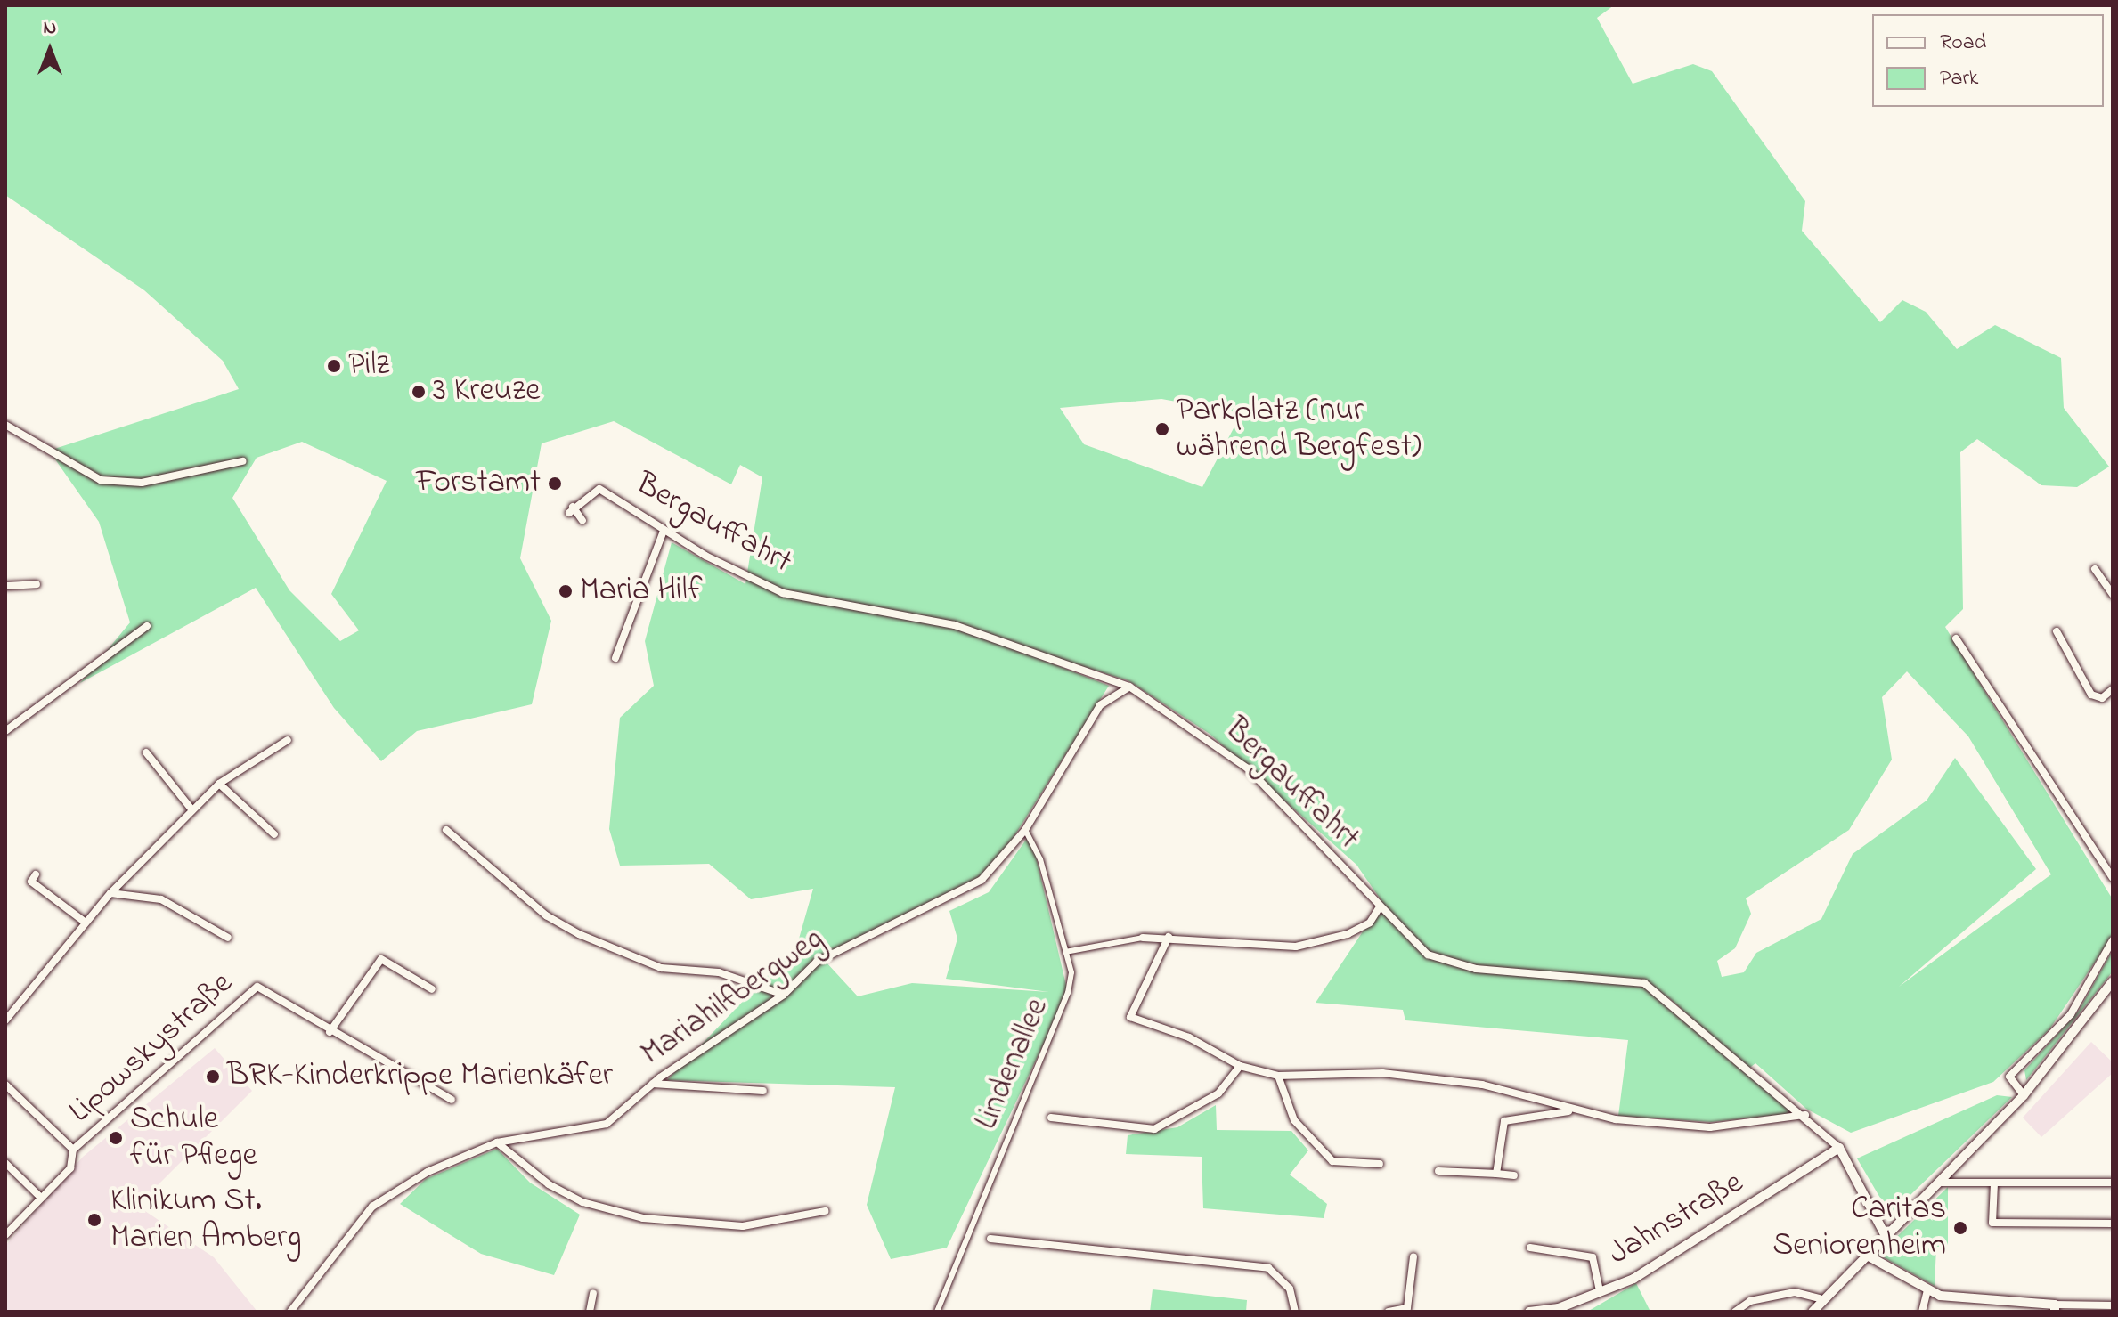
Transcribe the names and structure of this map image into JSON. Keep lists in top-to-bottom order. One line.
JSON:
{"streets":{"street":["Bergauffahrt","Mariahilfbergweg","Lipowskystraße","Lindenallee","Jahnstraße"]},"crossings":[["Bergauffahrt","Mariahilfbergweg"],["Bergauffahrt","Jahnstraße"],["Mariahilfbergweg","Lindenallee"]],"places":["Pilz","3 Kreuze","Parkplatz (nur während Bergfest)","Forstamt","Maria Hilf","BRK-Kinderkrippe Marienkäfer","Schule für Pflege","Klinikum St. Marien Amberg","Caritas Seniorenheim"],"legend":["Road","Park"],"north":"top"}
